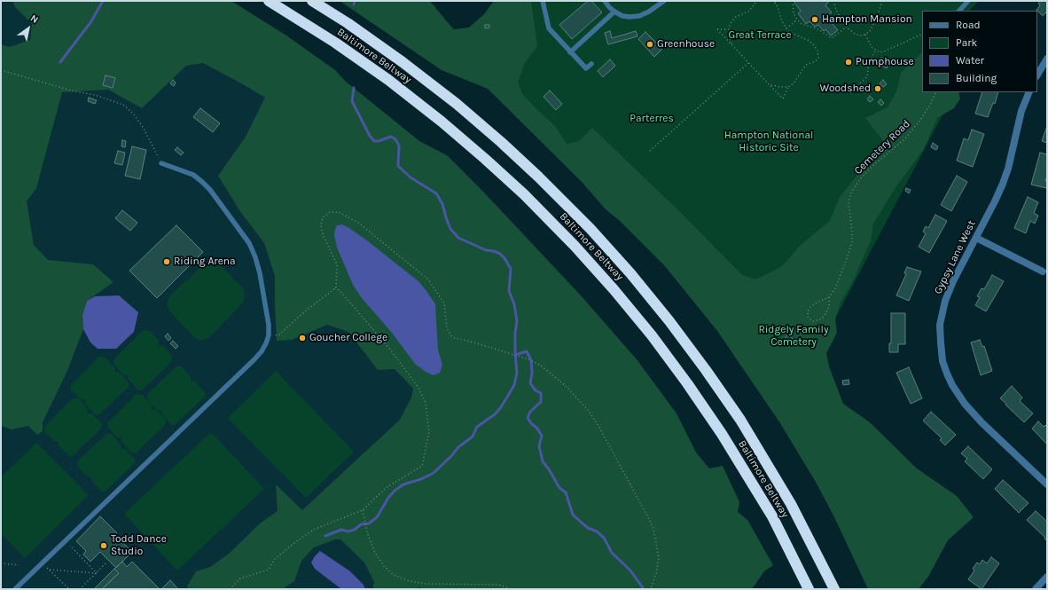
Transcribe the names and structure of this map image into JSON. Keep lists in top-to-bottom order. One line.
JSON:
{"streets":{"highway":["Baltimore Beltway"],"street":["Gypsy Lane West"],"path":["Cemetery Road"]},"parks":["Great Terrace","Parterres","Hampton National Historic Site","Ridgely Family Cemetery"],"places":["Hampton Mansion","Greenhouse","Pumphouse","Woodshed","Riding Arena","Goucher College","Todd Dance Studio"],"legend":["Road","Park","Water","Building"],"north":"top right"}
